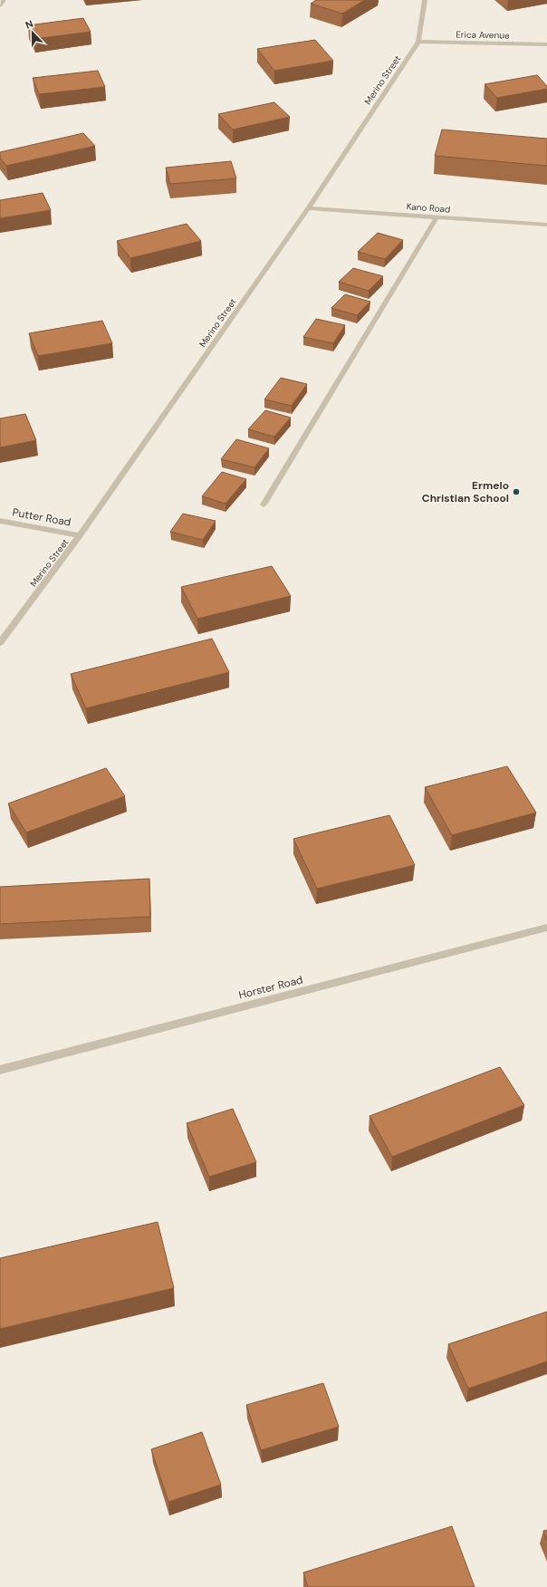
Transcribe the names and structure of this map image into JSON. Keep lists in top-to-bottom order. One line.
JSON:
{"streets":{"street":["Erica Avenue","Merino Street","Kano Road","Putter Road","Horster Road"]},"crossings":[["Erica Avenue","Merino Street"],["Merino Street","Kano Road"],["Merino Street","Putter Road"]],"places":["Ermelo Christian School"],"north":"top"}
